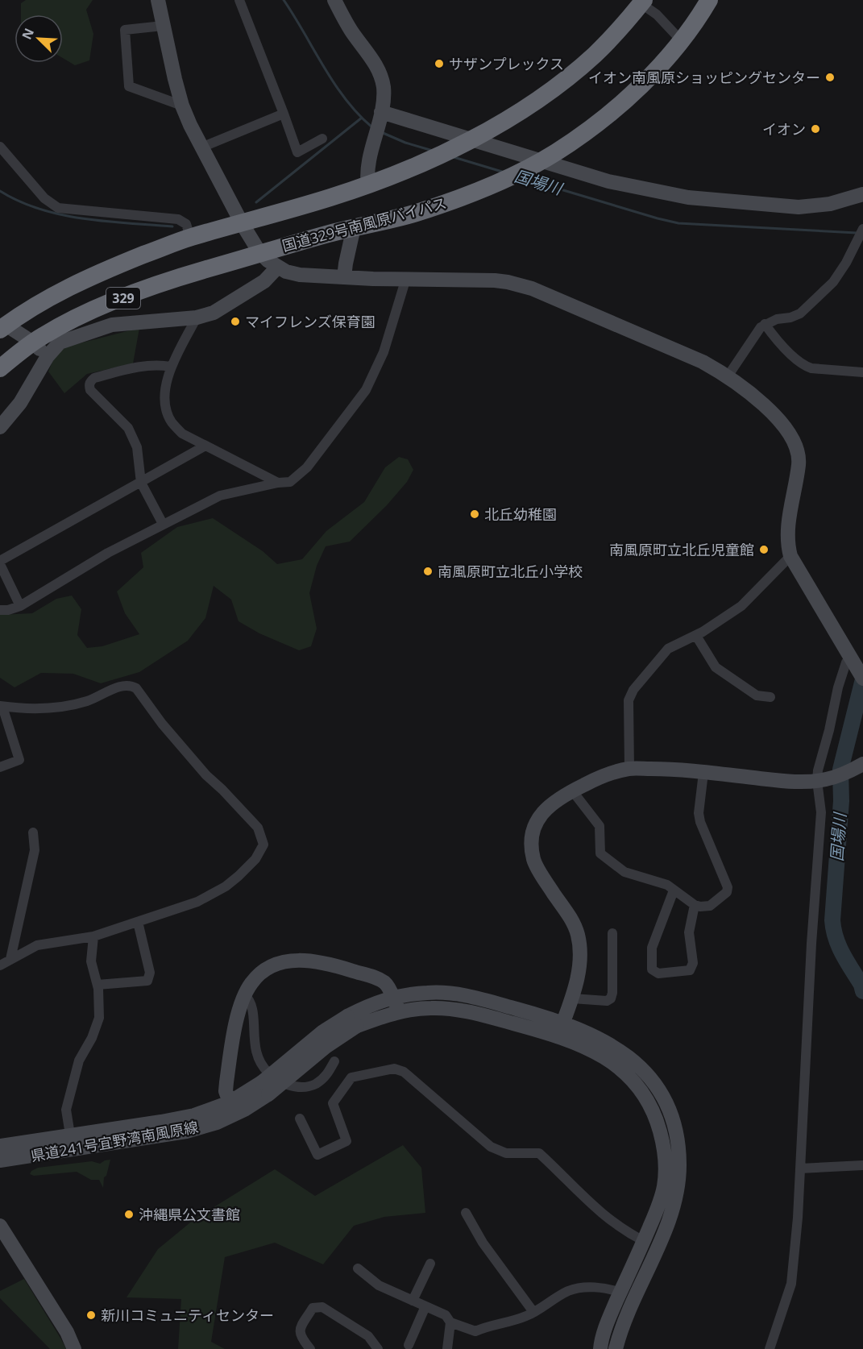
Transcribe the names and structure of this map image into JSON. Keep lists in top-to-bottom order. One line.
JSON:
{"streets":{"highway":["国道329号南風原バイパス","329"],"street":["県道241号宜野湾南風原線"]},"water":["国場川"],"places":["サザンプレックス","イオン南風原ショッピングセンター","イオン","マイフレンズ保育園","北丘幼稚園","南風原町立北丘児童館","南風原町立北丘小学校","沖縄県公文書館","新川コミュニティセンター"],"north":"top left"}
